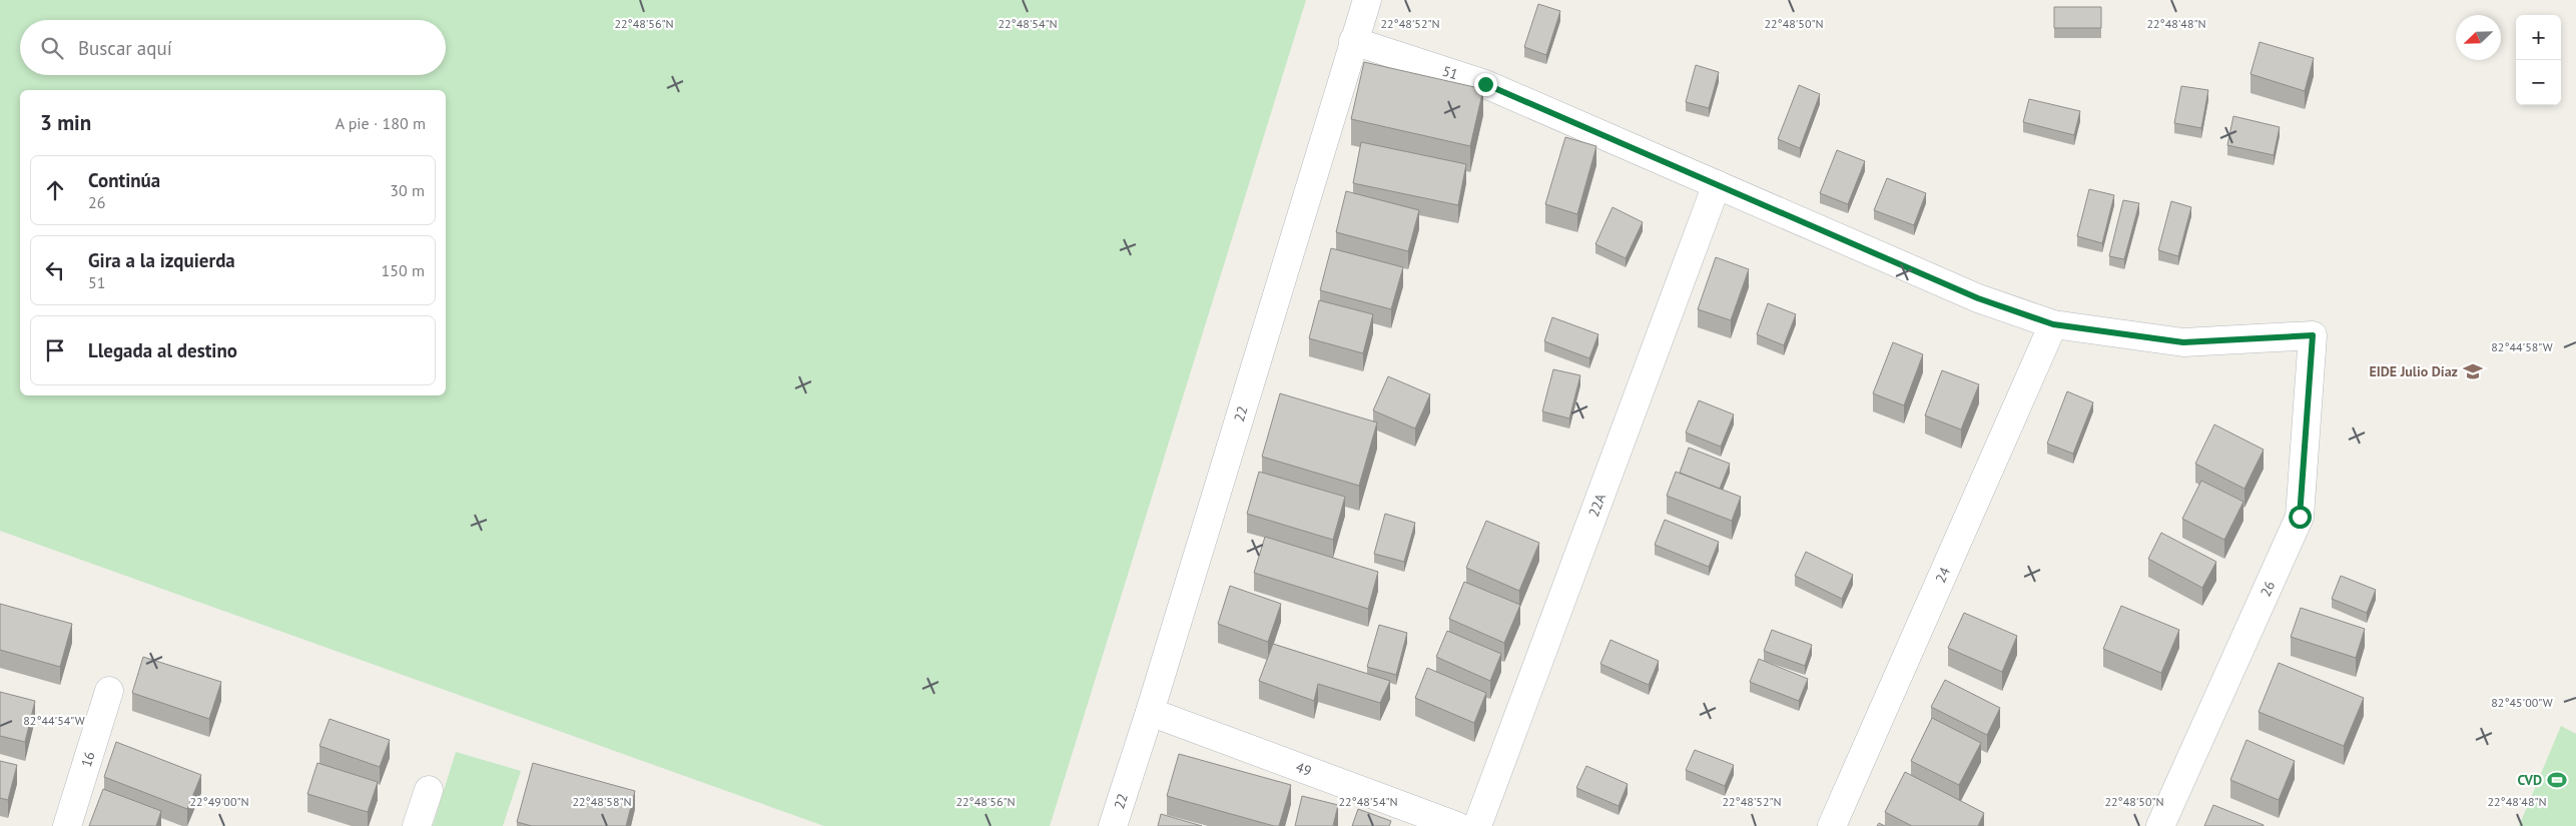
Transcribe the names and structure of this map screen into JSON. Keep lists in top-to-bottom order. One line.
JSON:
{"streets":{"street":["51","22","22A","24","26","16","49"]},"crossings":[["51","22"],["51","22A"],["51","24"],["51","26"],["22","49"]],"places":{"school or university":["EIDE Julio Díaz"],"sports":["CVD"]},"north":"bottom left","page":{"map_buttons":["+","−"],"search":"Buscar aquí","heading":["3 min","A pie · 180 m"],"list":[["Continúa","26","30 m"],["Gira a la izquierda","51","150 m"],"Llegada al destino"]},"coordinates":["22°48'56\"N","22°48'54\"N","22°48'52\"N","22°48'50\"N","22°48'48\"N","82°44'58\"W","82°45'00\"W","82°44'54\"W","22°49'00\"N","22°48'58\"N"]}
